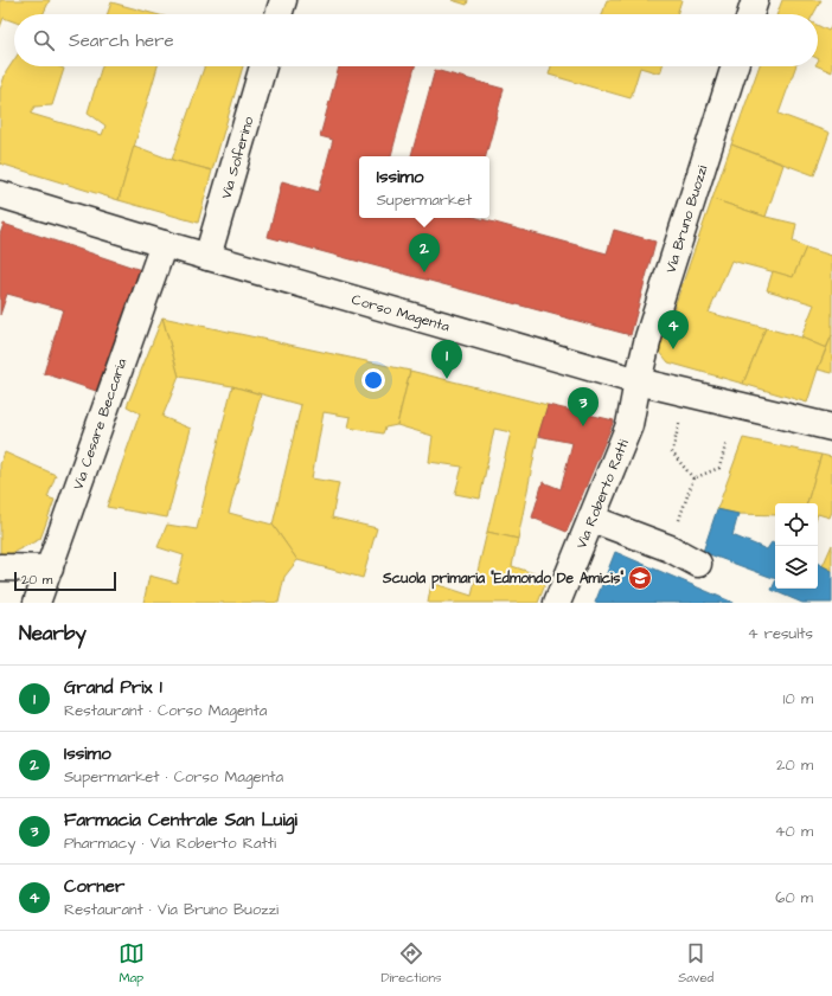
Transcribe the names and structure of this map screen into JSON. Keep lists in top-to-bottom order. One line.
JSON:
{"streets":{"street":["Via Solferino","Via Bruno Buozzi","Corso Magenta","Via Cesare Beccaria","Via Roberto Ratti"]},"crossings":[["Via Solferino","Corso Magenta"],["Via Bruno Buozzi","Corso Magenta"],["Via Bruno Buozzi","Via Roberto Ratti"],["Corso Magenta","Via Cesare Beccaria"],["Corso Magenta","Via Roberto Ratti"]],"places":{"school or university":["Scuola primaria \"Edmondo De Amicis\""]},"scale_bar":"20 m","page":{"search":"Search here","popup":["Issimo","Supermarket"],"pins":["2","4","1","3"],"scale":"20 m","heading":["Nearby","4 results"],"list":[{"mark":"1","name":"Grand Prix 1","note":"Restaurant · Corso Magenta","value":"10 m"},{"mark":"2","name":"Issimo","note":"Supermarket · Corso Magenta","value":"20 m"},{"mark":"3","name":"Farmacia Centrale San Luigi","note":"Pharmacy · Via Roberto Ratti","value":"40 m"},{"mark":"4","name":"Corner","note":"Restaurant · Via Bruno Buozzi","value":"60 m"}],"nav":["Map","Directions","Saved"]}}
